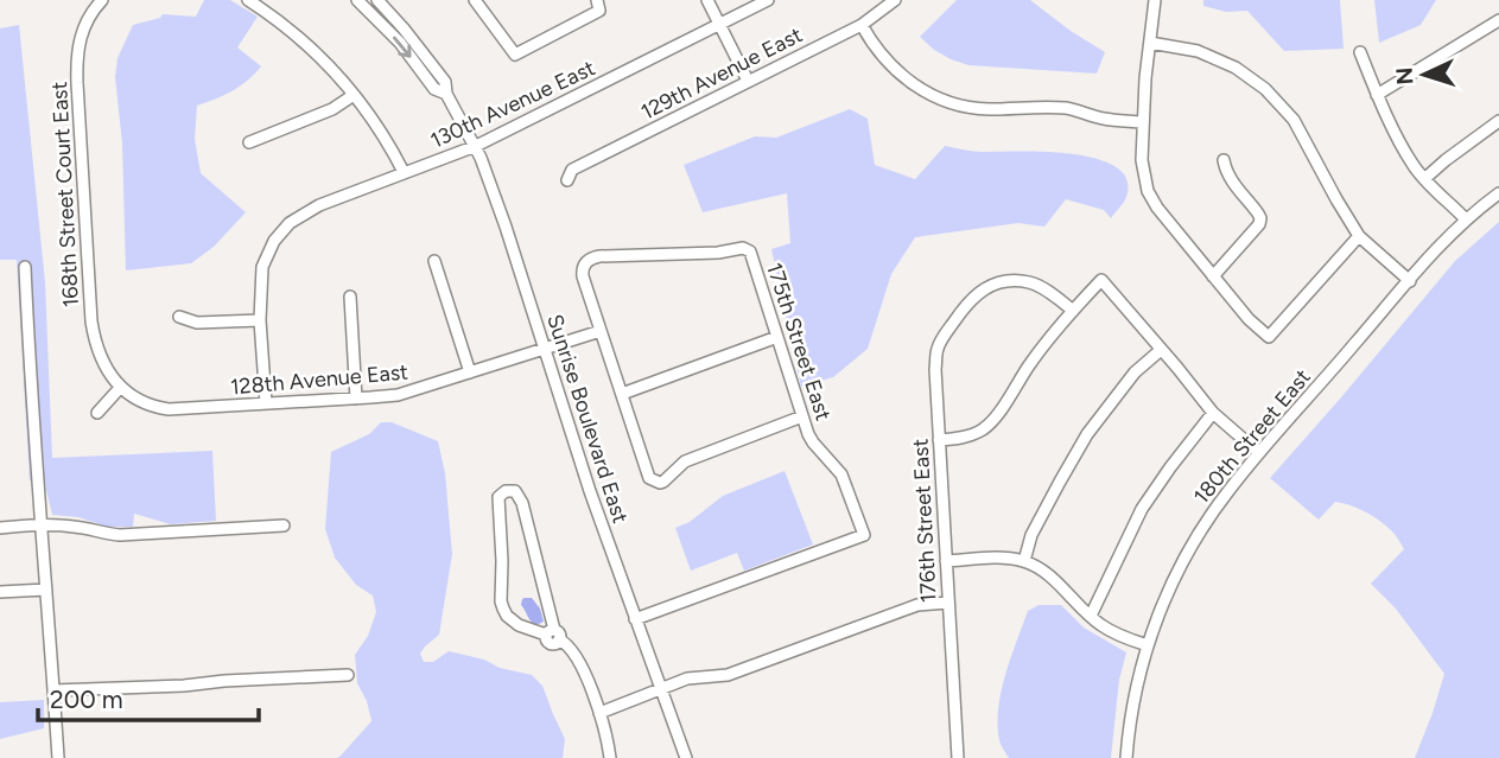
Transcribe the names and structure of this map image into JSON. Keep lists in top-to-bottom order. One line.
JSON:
{"streets":{"street":["129th Avenue East","130th Avenue East","168th Street Court East","175th Street East","128th Avenue East","Sunrise Boulevard East","180th Street East","176th Street East"]},"crossings":[["130th Avenue East","Sunrise Boulevard East"],["168th Street Court East","128th Avenue East"],["175th Street East","128th Avenue East"],["175th Street East","Sunrise Boulevard East"],["128th Avenue East","Sunrise Boulevard East"]],"scale_bar":"200 m","north":"left"}
